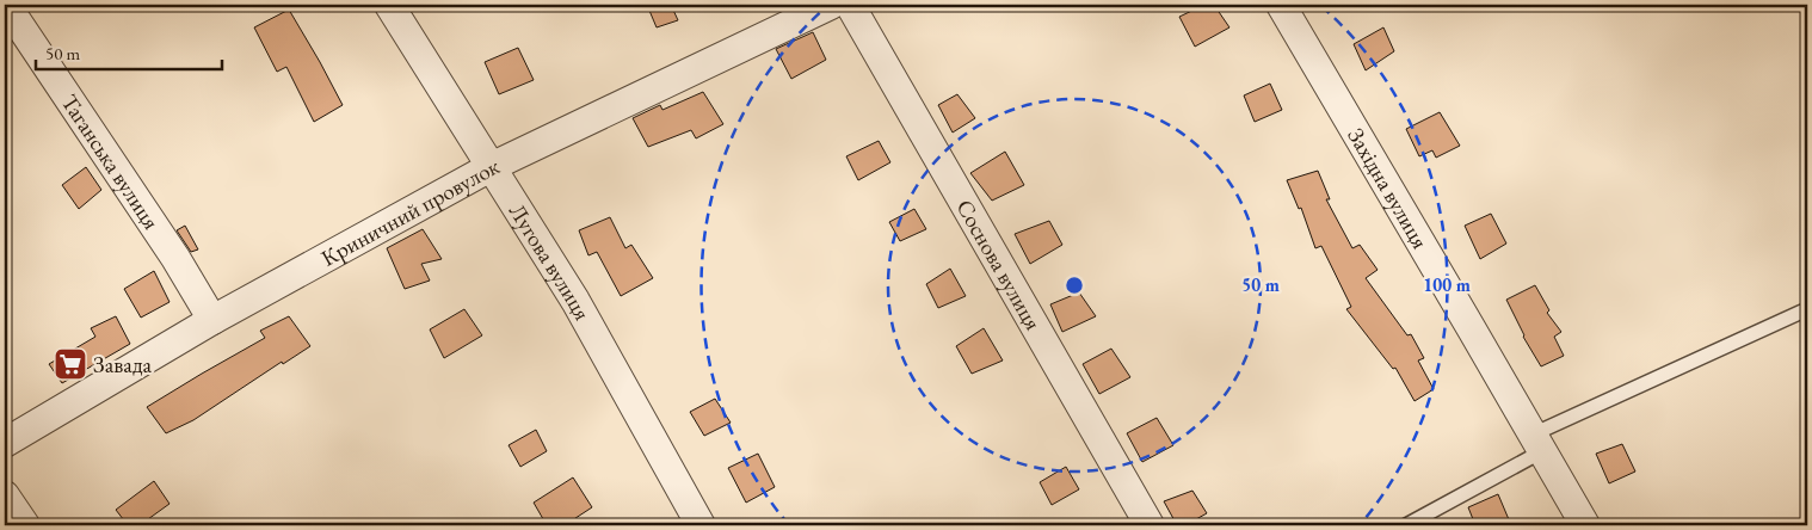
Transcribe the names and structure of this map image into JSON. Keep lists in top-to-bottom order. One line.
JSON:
{"streets":{"street":["Таганська вулиця","Західна вулиця","Криничний провулок","Лугова вулиця","Соснова вулиця"]},"crossings":[["Таганська вулиця","Криничний провулок"],["Криничний провулок","Лугова вулиця"]],"places":{"supermarket":["Завада"]},"scale_bar":"50 m","rings":["50 m","100 m"]}
